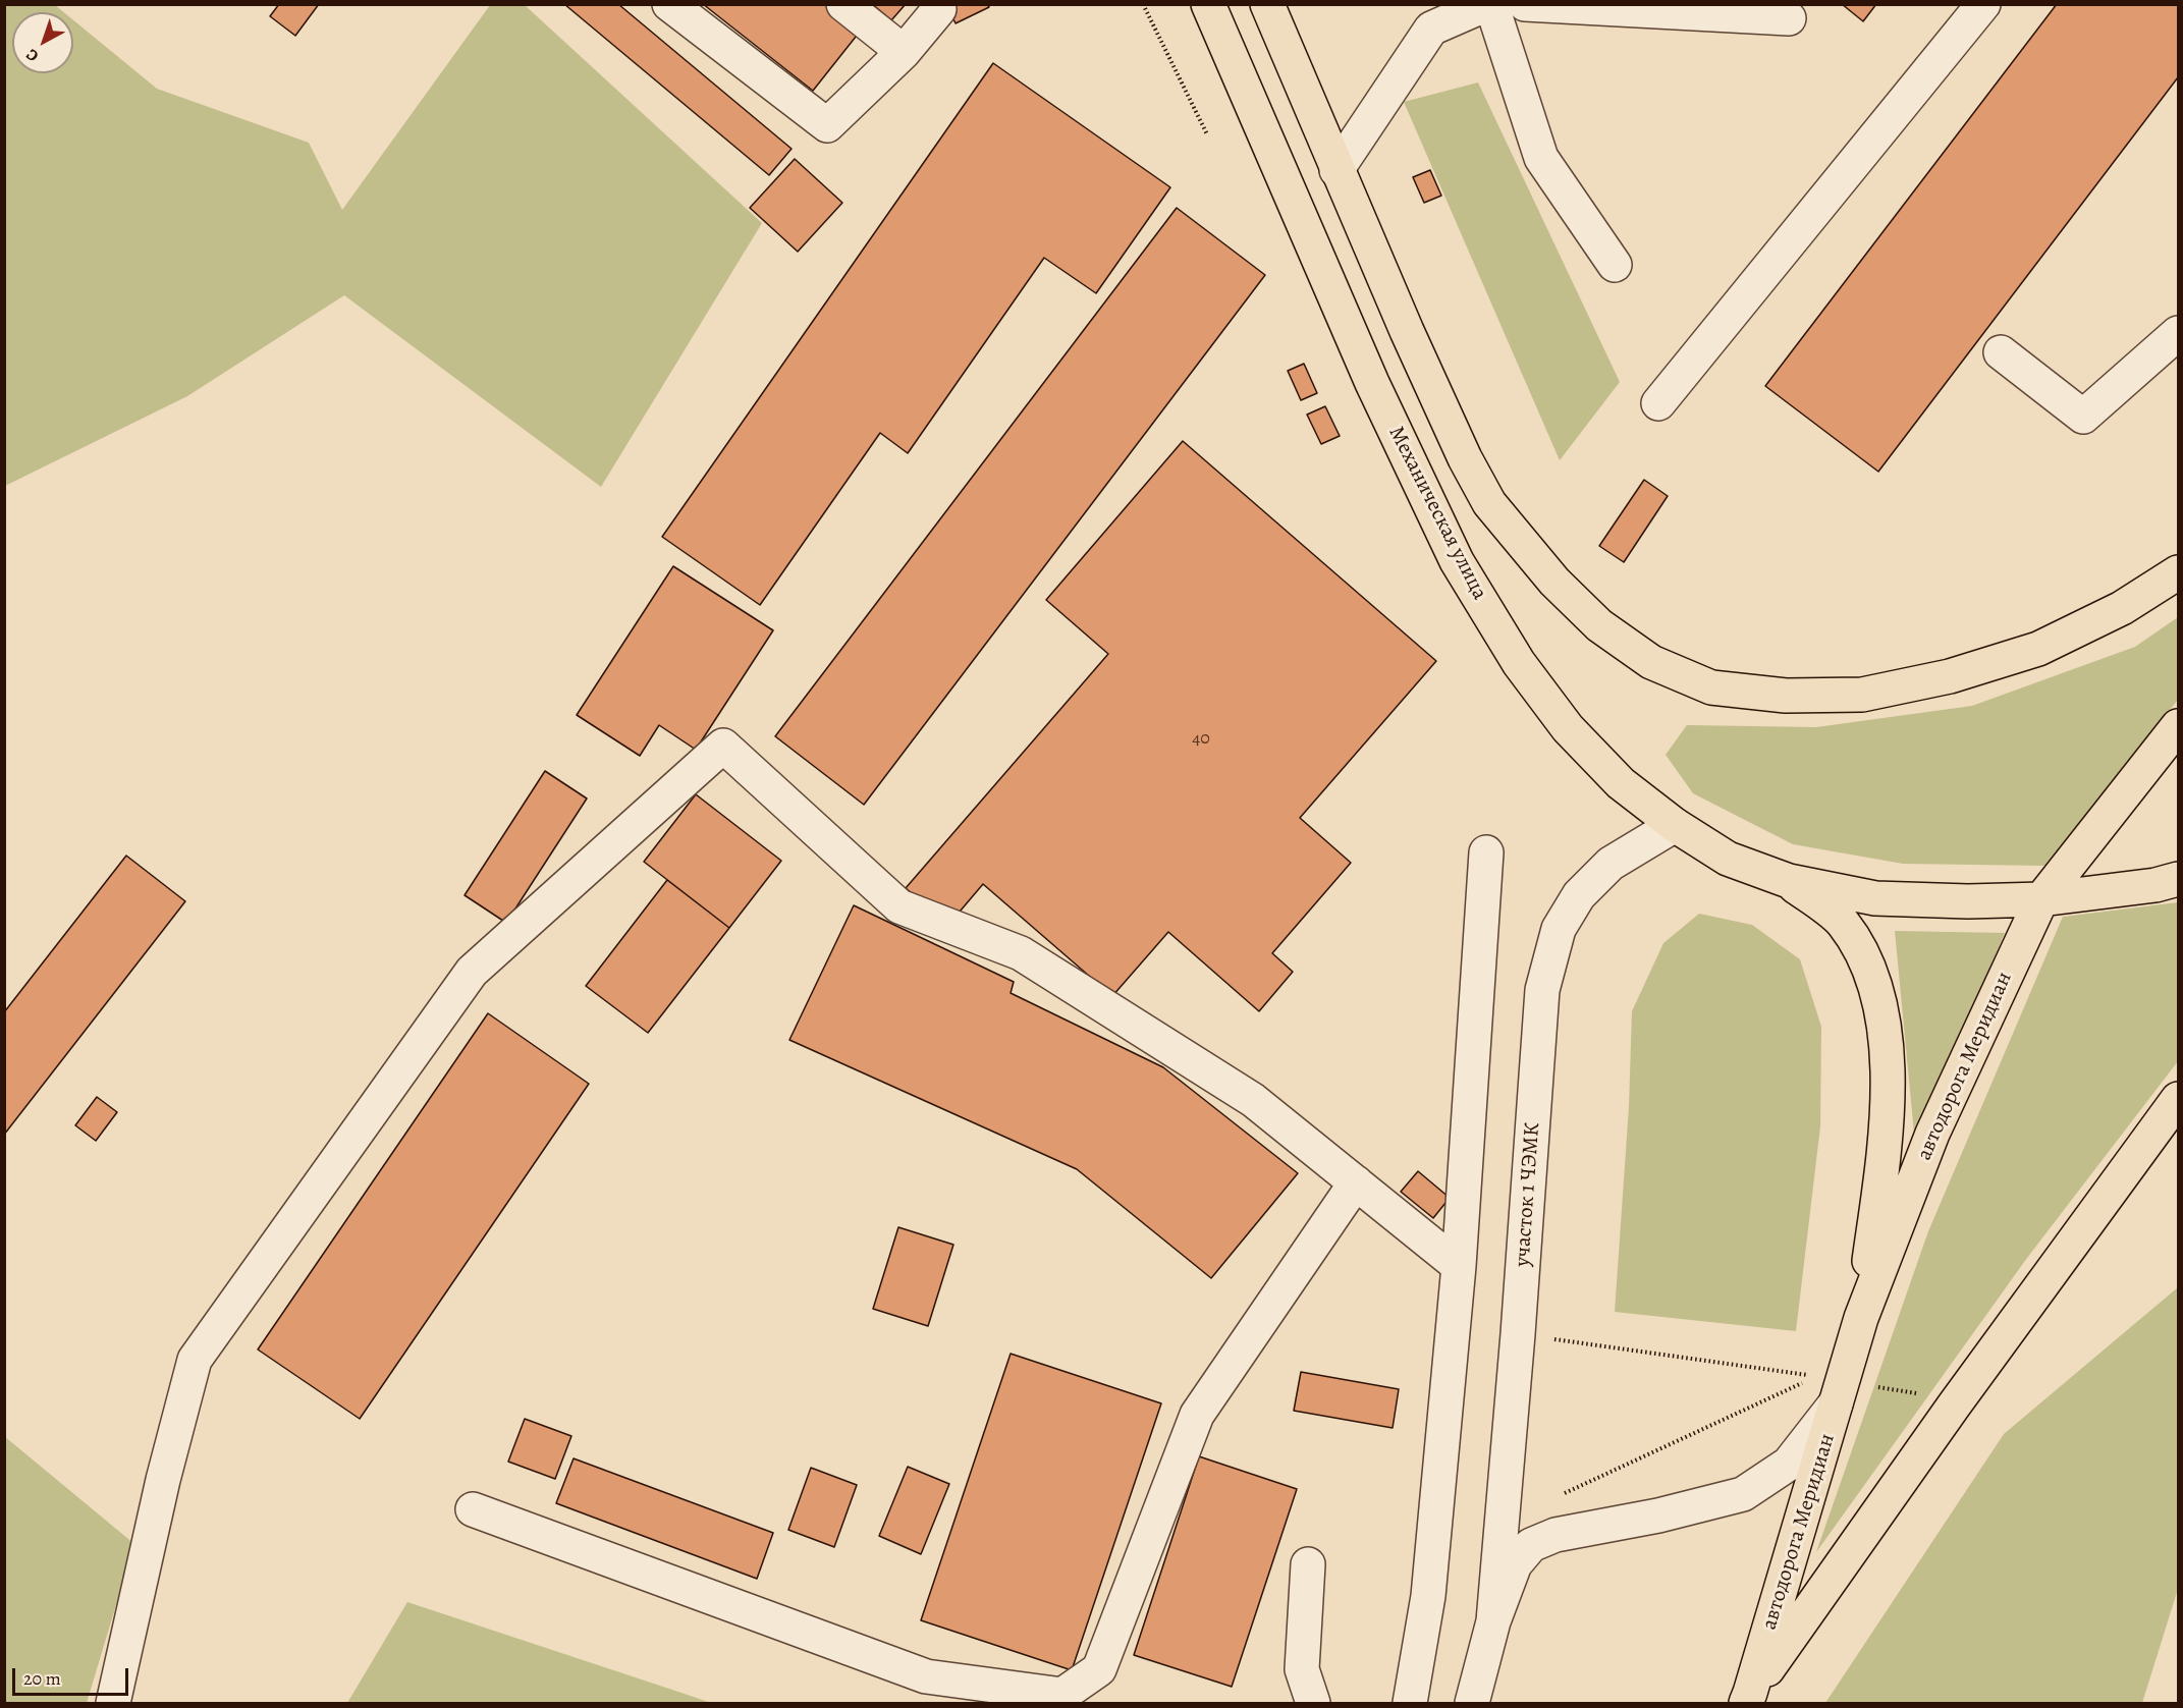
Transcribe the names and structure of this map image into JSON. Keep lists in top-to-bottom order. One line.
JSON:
{"streets":{"main road":["Механическая улица","автодорога Меридиан"],"street":["участок 1 ЧЭМК"]},"crossings":[["Механическая улица","автодорога Меридиан"],["Механическая улица","участок 1 ЧЭМК"],["автодорога Меридиан","участок 1 ЧЭМК"]],"house_numbers":["40"],"scale_bar":"20 m","north":"bottom left"}
